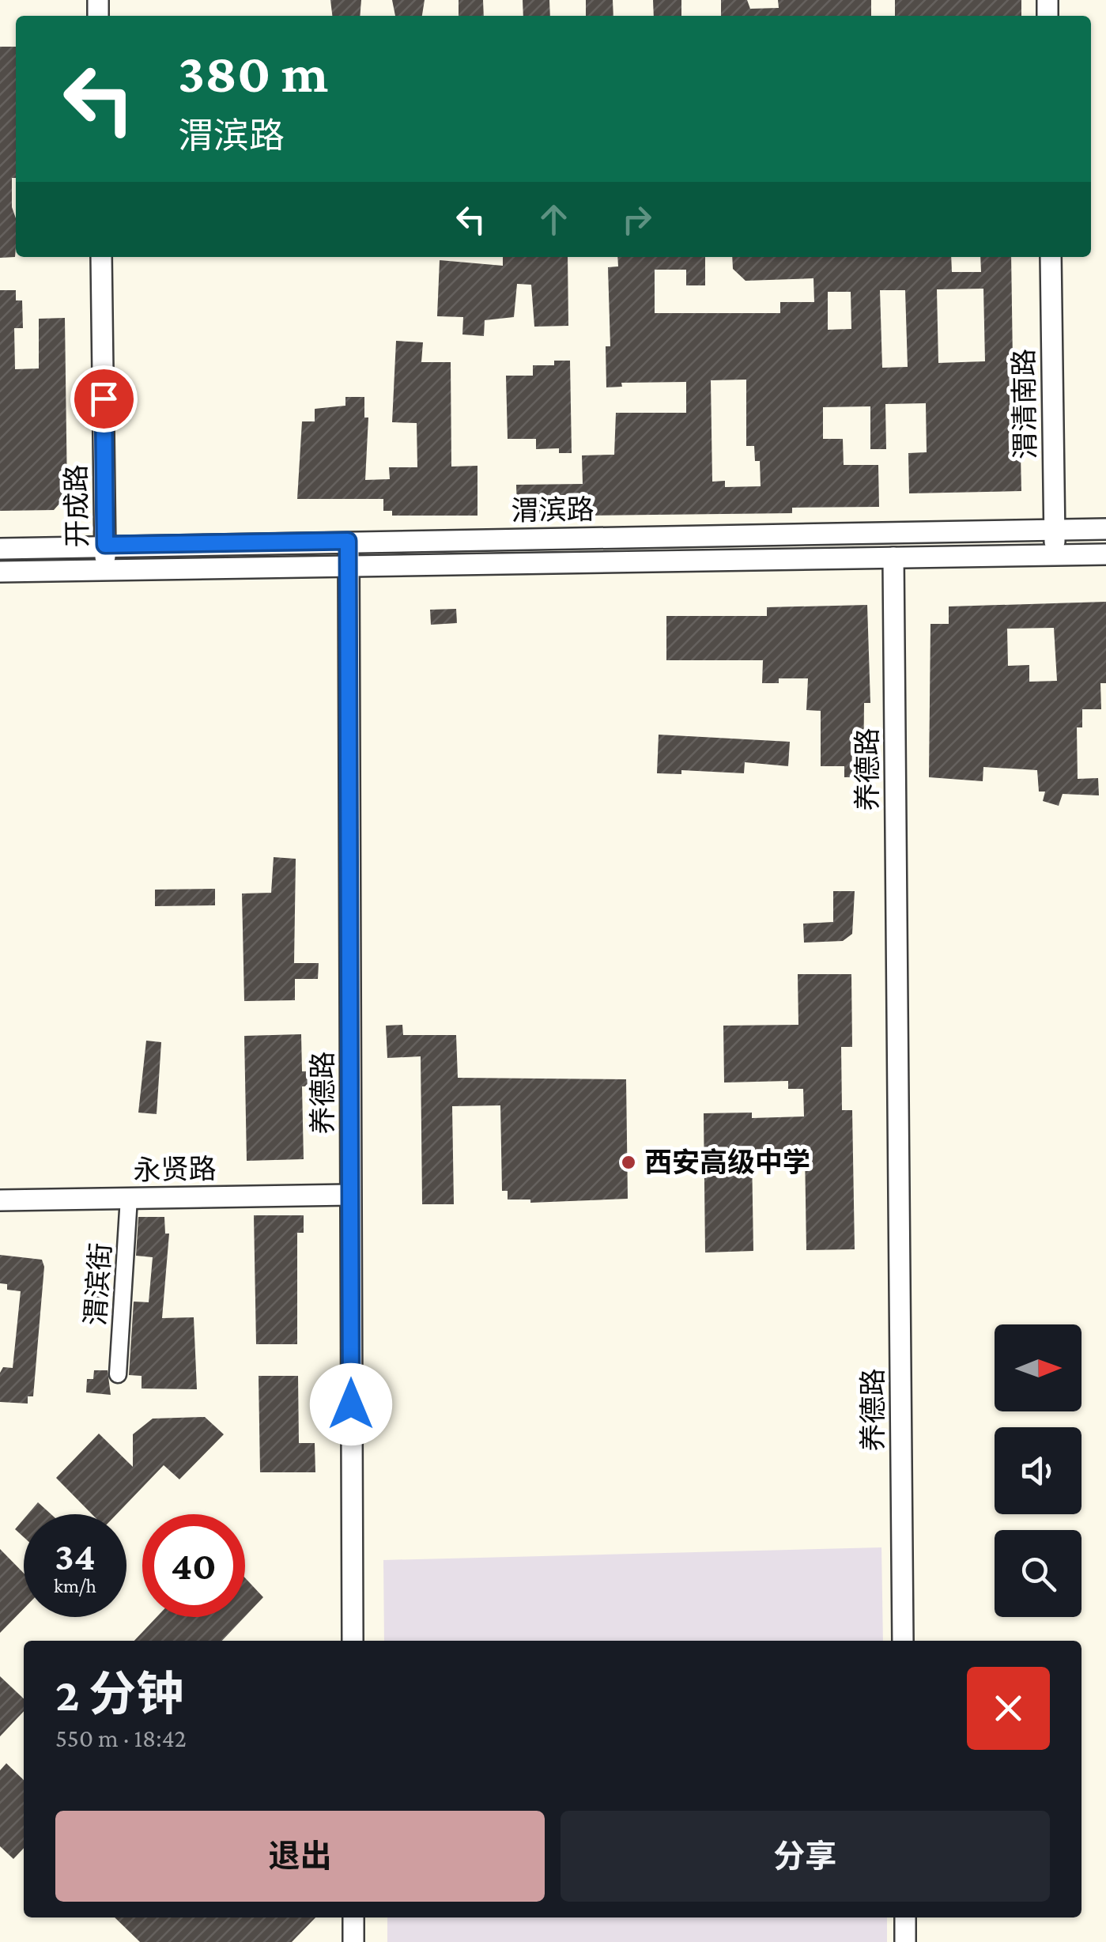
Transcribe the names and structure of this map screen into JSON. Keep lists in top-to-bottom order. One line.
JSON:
{"streets":{"street":["渭清南路","开成路","渭滨路","养德路","永贤路","渭滨街"]},"crossings":[["渭清南路","渭滨路"],["开成路","渭滨路"],["渭滨路","养德路"],["养德路","永贤路"],["永贤路","渭滨街"]],"places":["西安高级中学"],"north":"right","page":{"turn":["380 m","渭滨路"],"speed":"34 km/h","limit":"40","heading":["2 分钟","550 m · 18:42"],"buttons":["退出","分享"]}}
